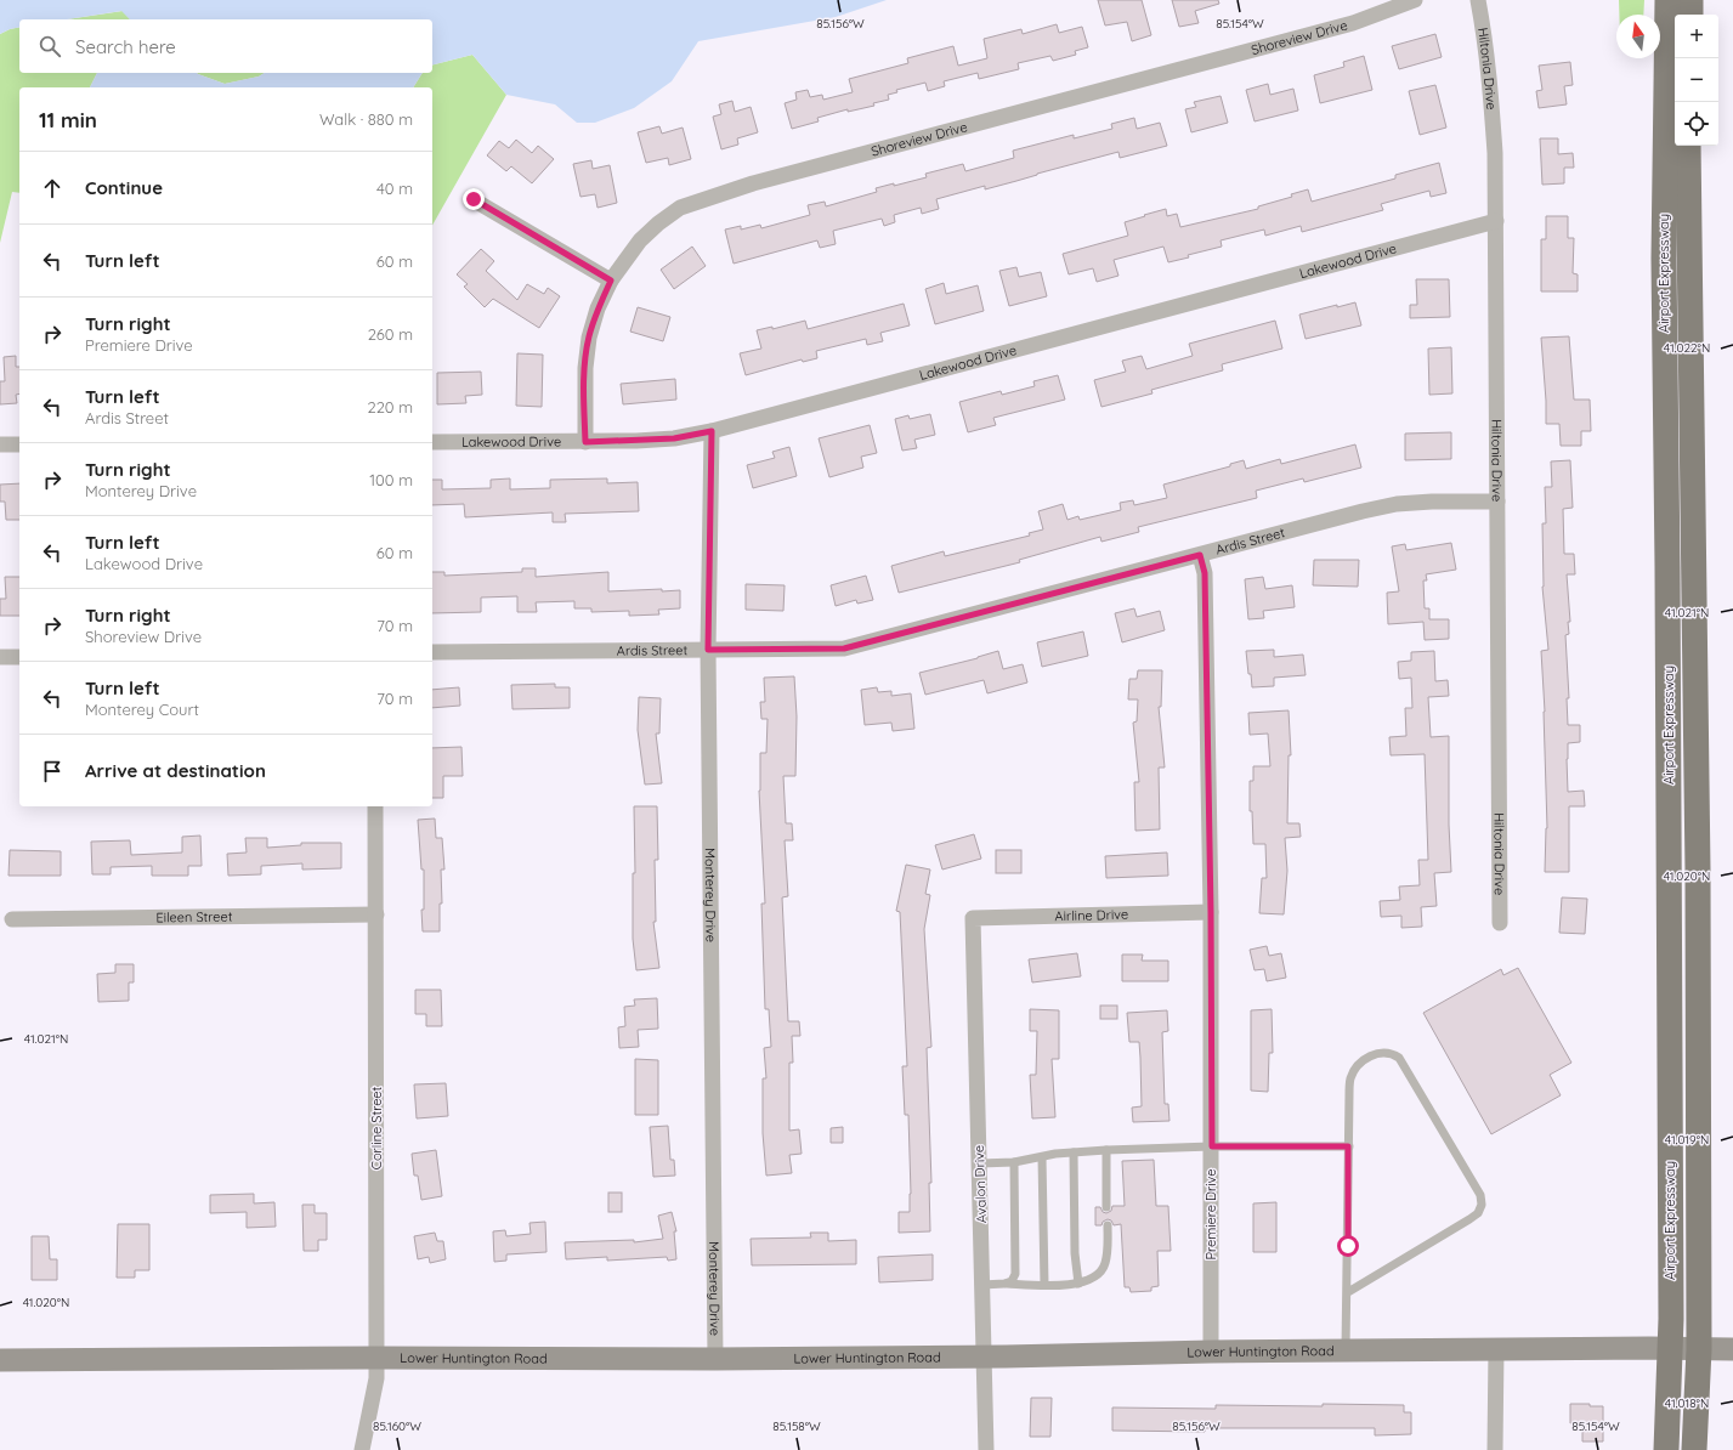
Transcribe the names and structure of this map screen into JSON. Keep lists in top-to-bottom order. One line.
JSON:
{"streets":{"main road":["Airport Expressway","Lower Huntington Road"],"street":["Shoreview Drive","Hiltonia Drive","Lakewood Drive","Ardis Street","Monterey Drive","Airline Drive","Eileen Street","Corline Street","Avalon Drive","Premiere Drive"]},"crossings":[["Shoreview Drive","Lakewood Drive"],["Hiltonia Drive","Lakewood Drive"],["Hiltonia Drive","Ardis Street"],["Lakewood Drive","Monterey Drive"],["Airport Expressway","Lower Huntington Road"],["Ardis Street","Monterey Drive"],["Ardis Street","Premiere Drive"],["Monterey Drive","Lower Huntington Road"],["Airline Drive","Avalon Drive"],["Airline Drive","Premiere Drive"],["Eileen Street","Corline Street"],["Corline Street","Lower Huntington Road"],["Avalon Drive","Lower Huntington Road"],["Premiere Drive","Lower Huntington Road"]],"north":"top","page":{"map_buttons":["+","−"],"search":"Search here","heading":["11 min","Walk · 880 m"],"list":[["Continue","40 m"],["Turn left","60 m"],["Turn right","Premiere Drive","260 m"],["Turn left","Ardis Street","220 m"],["Turn right","Monterey Drive","100 m"],["Turn left","Lakewood Drive","60 m"],["Turn right","Shoreview Drive","70 m"],["Turn left","Monterey Court","70 m"],"Arrive at destination"]},"coordinates":["85.156°W","85.154°W","41.022°N","41.021°N","41.020°N","41.019°N","41.018°N","85.160°W","85.158°W"]}
